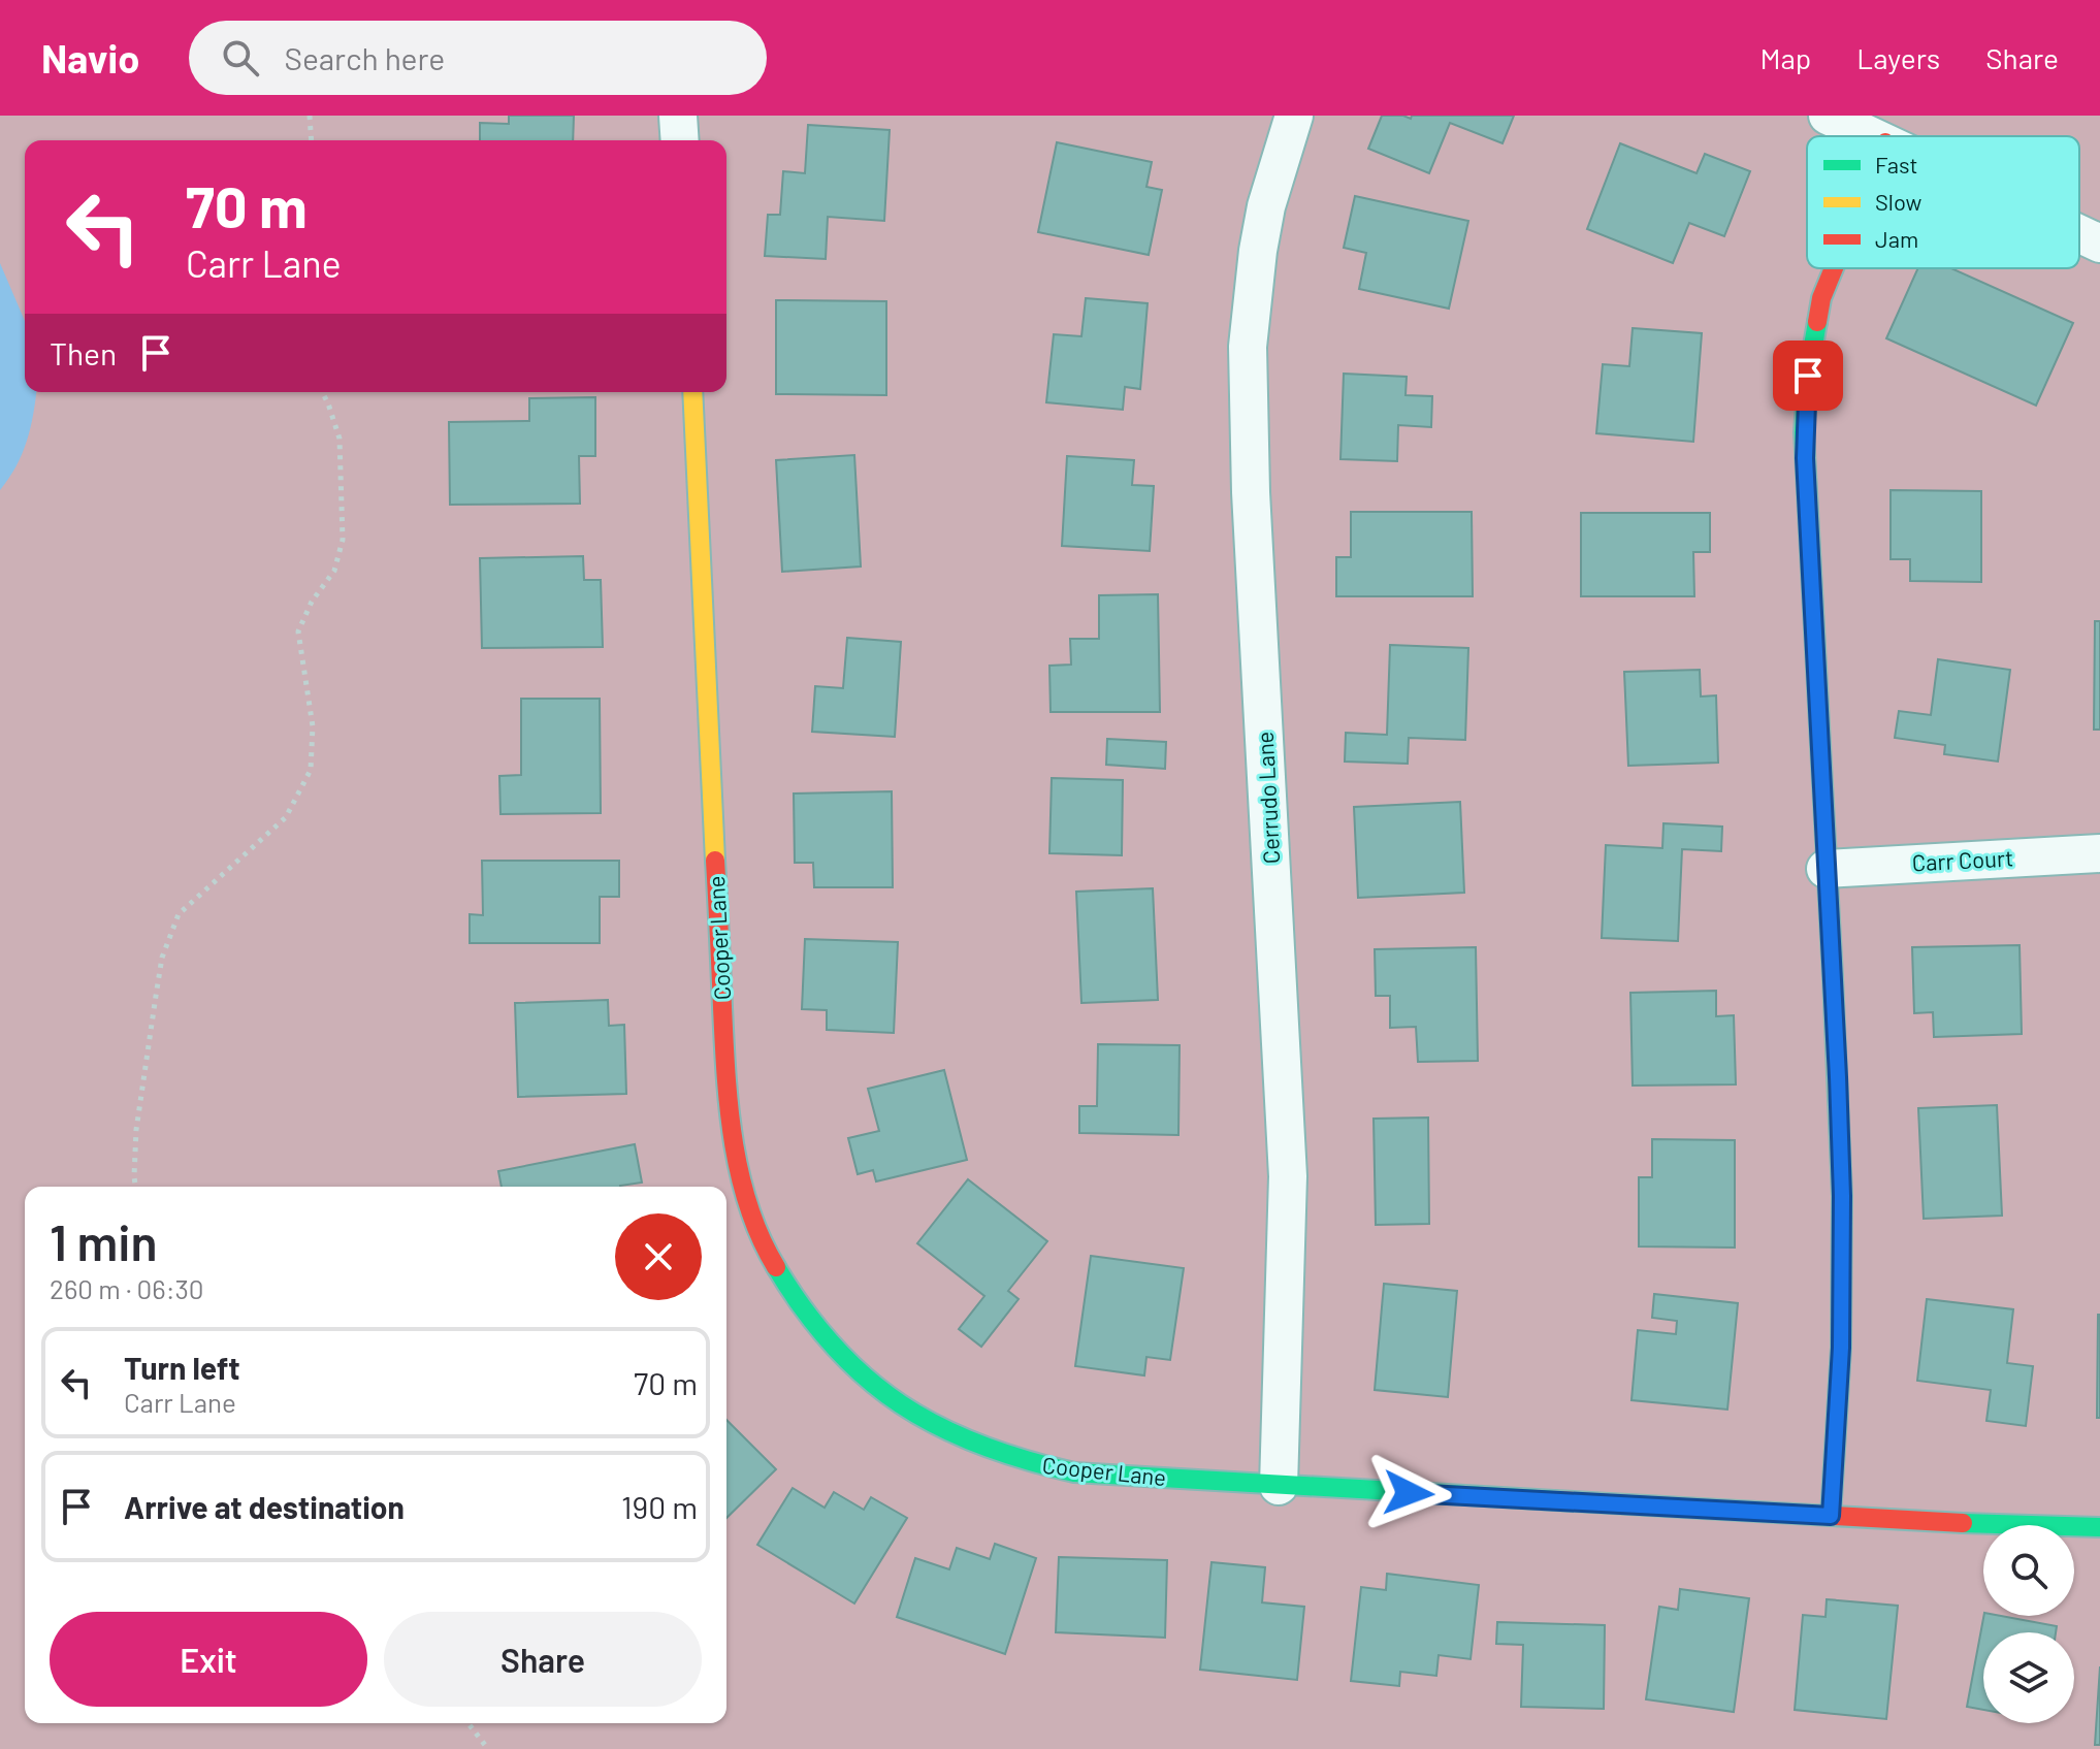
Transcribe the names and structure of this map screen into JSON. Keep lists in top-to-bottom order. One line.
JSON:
{"streets":{"street":["Cerrudo Lane","Carr Court","Cooper Lane"]},"crossings":[["Cerrudo Lane","Cooper Lane"]],"legend":["Fast","Slow","Jam"],"page":{"header":"Navio","search":"Search here","nav":["Map","Layers","Share"],"turn":["70 m","Carr Lane"],"then":"Then","heading":["1 min","260 m · 06:30"],"list":[{"name":"Turn left","note":"Carr Lane","value":"70 m"},{"name":"Arrive at destination","value":"190 m"}],"buttons":["Exit","Share"]}}
